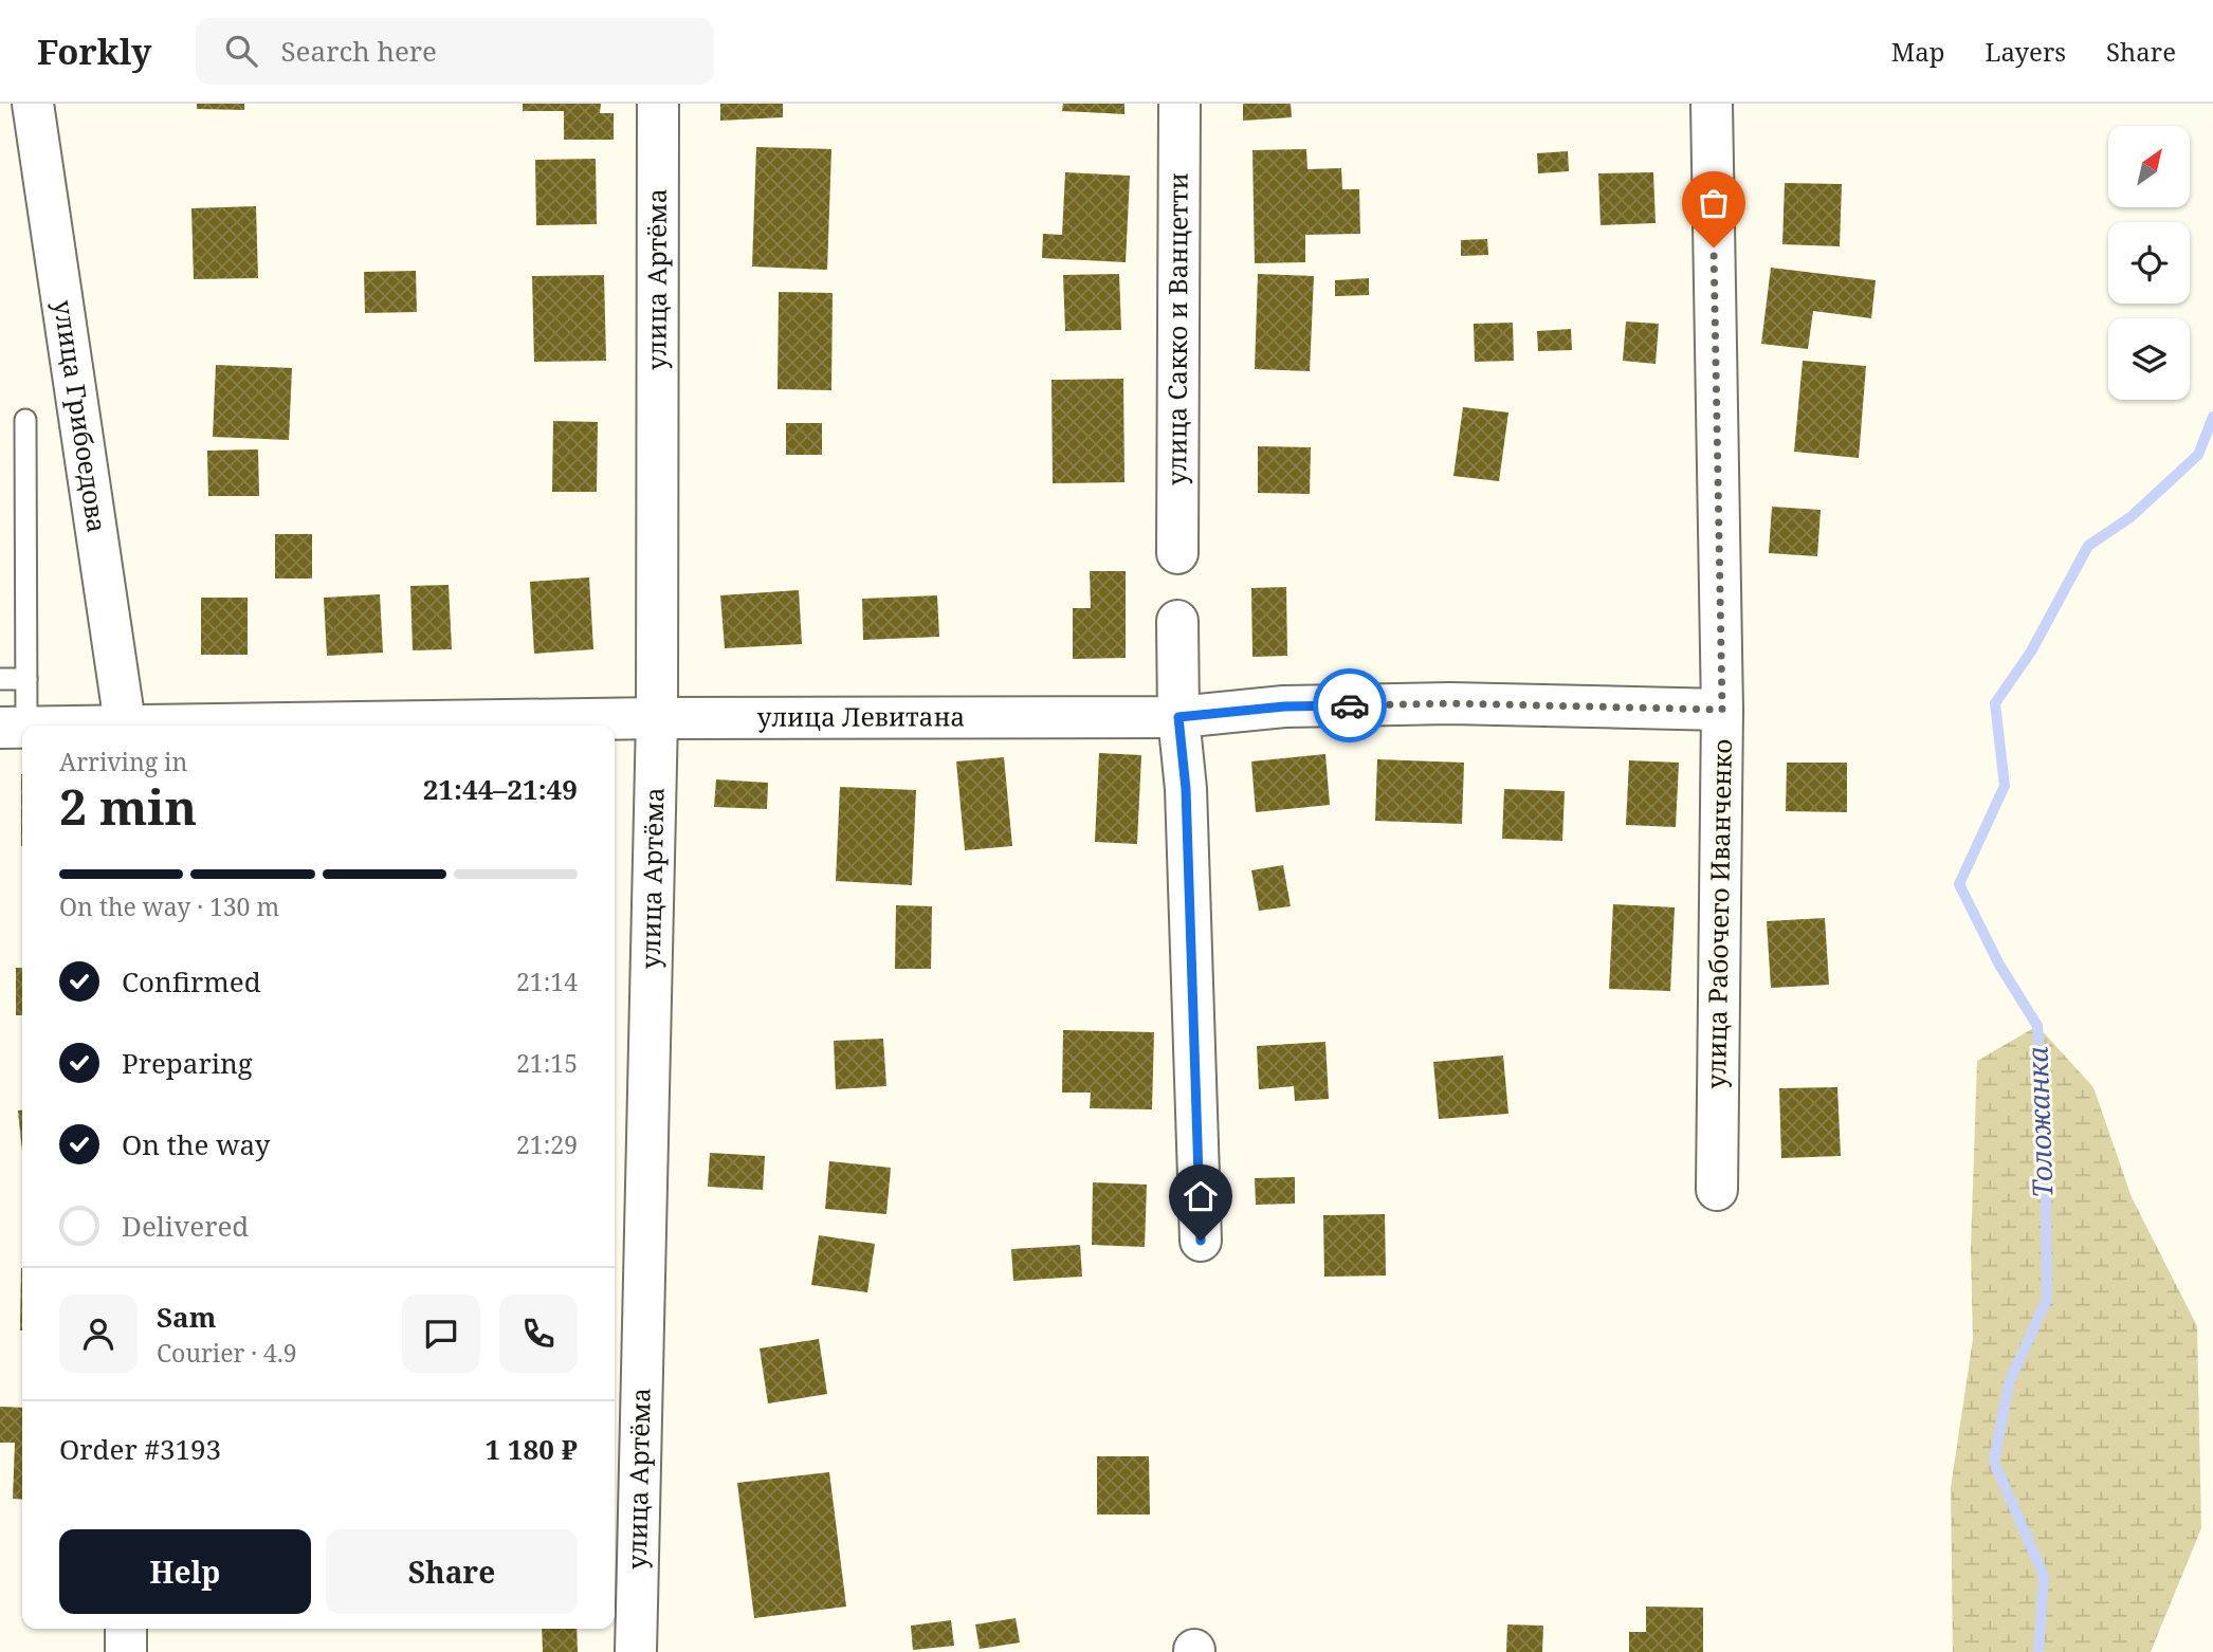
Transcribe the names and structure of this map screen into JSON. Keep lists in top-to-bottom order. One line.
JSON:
{"streets":{"street":["улица Артёма","улица Сакко и Ванцетти","улица Грибоедова","улица Левитана","улица Рабочего Иванченко"]},"crossings":[["улица Артёма","улица Левитана"],["улица Левитана","улица Рабочего Иванченко"]],"water":["Толожанка"],"north":"top right","page":{"header":"Forkly","search":"Search here","nav":["Map","Layers","Share"],"heading":["2 min","Arriving in","21:44–21:49"],"panel":["Sam","Courier · 4.9","Order #3193","1 180 ₽"],"bar":"On the way · 130 m","list":[["Confirmed","21:14"],["Preparing","21:15"],["On the way","21:29"],"Delivered"],"buttons":["Help","Share"]}}
